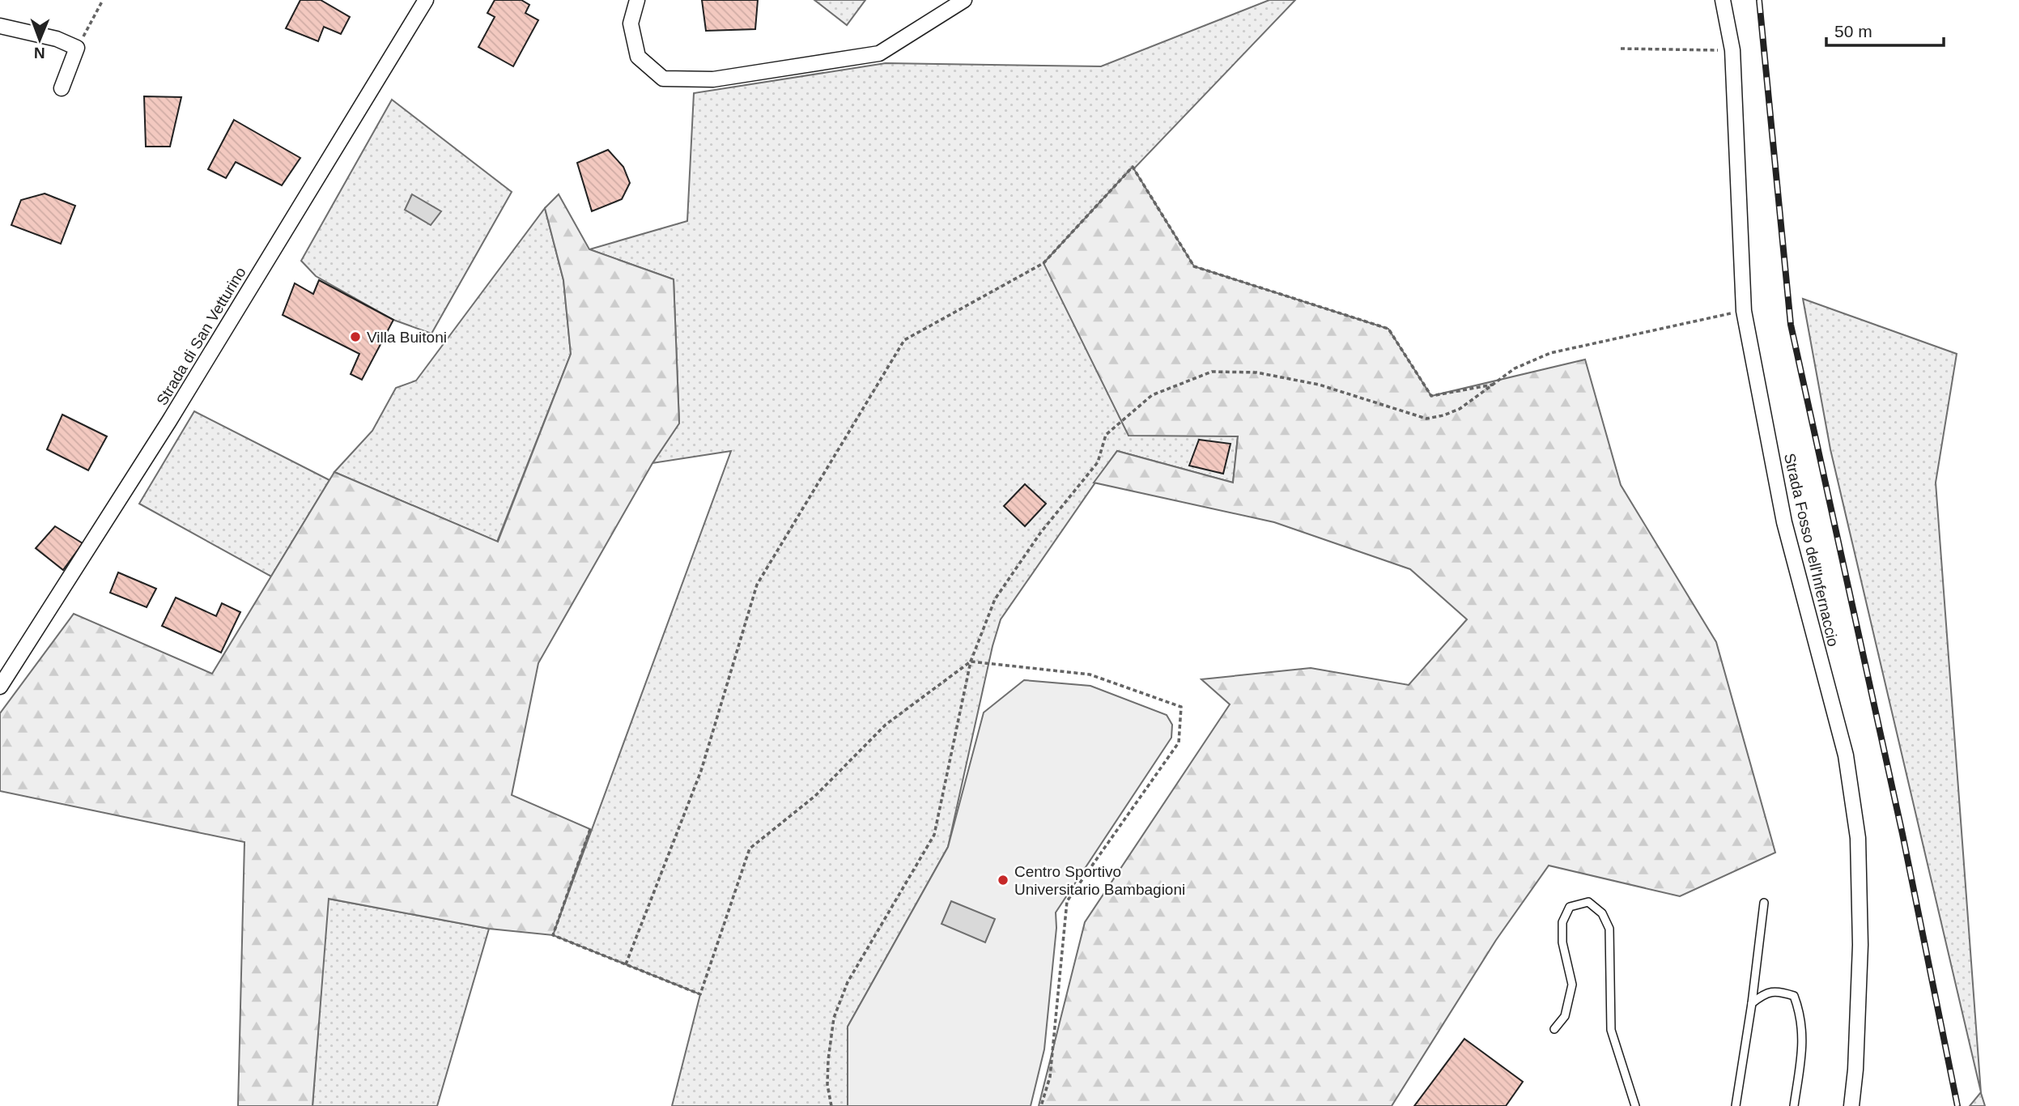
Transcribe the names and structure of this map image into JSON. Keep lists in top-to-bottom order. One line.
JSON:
{"streets":{"street":["Strada di San Vetturino","Strada Fosso dell'Infernaccio"]},"places":["Villa Buitoni","Centro Sportivo Universitario Bambagioni"],"scale_bar":"50 m","north":"bottom"}
